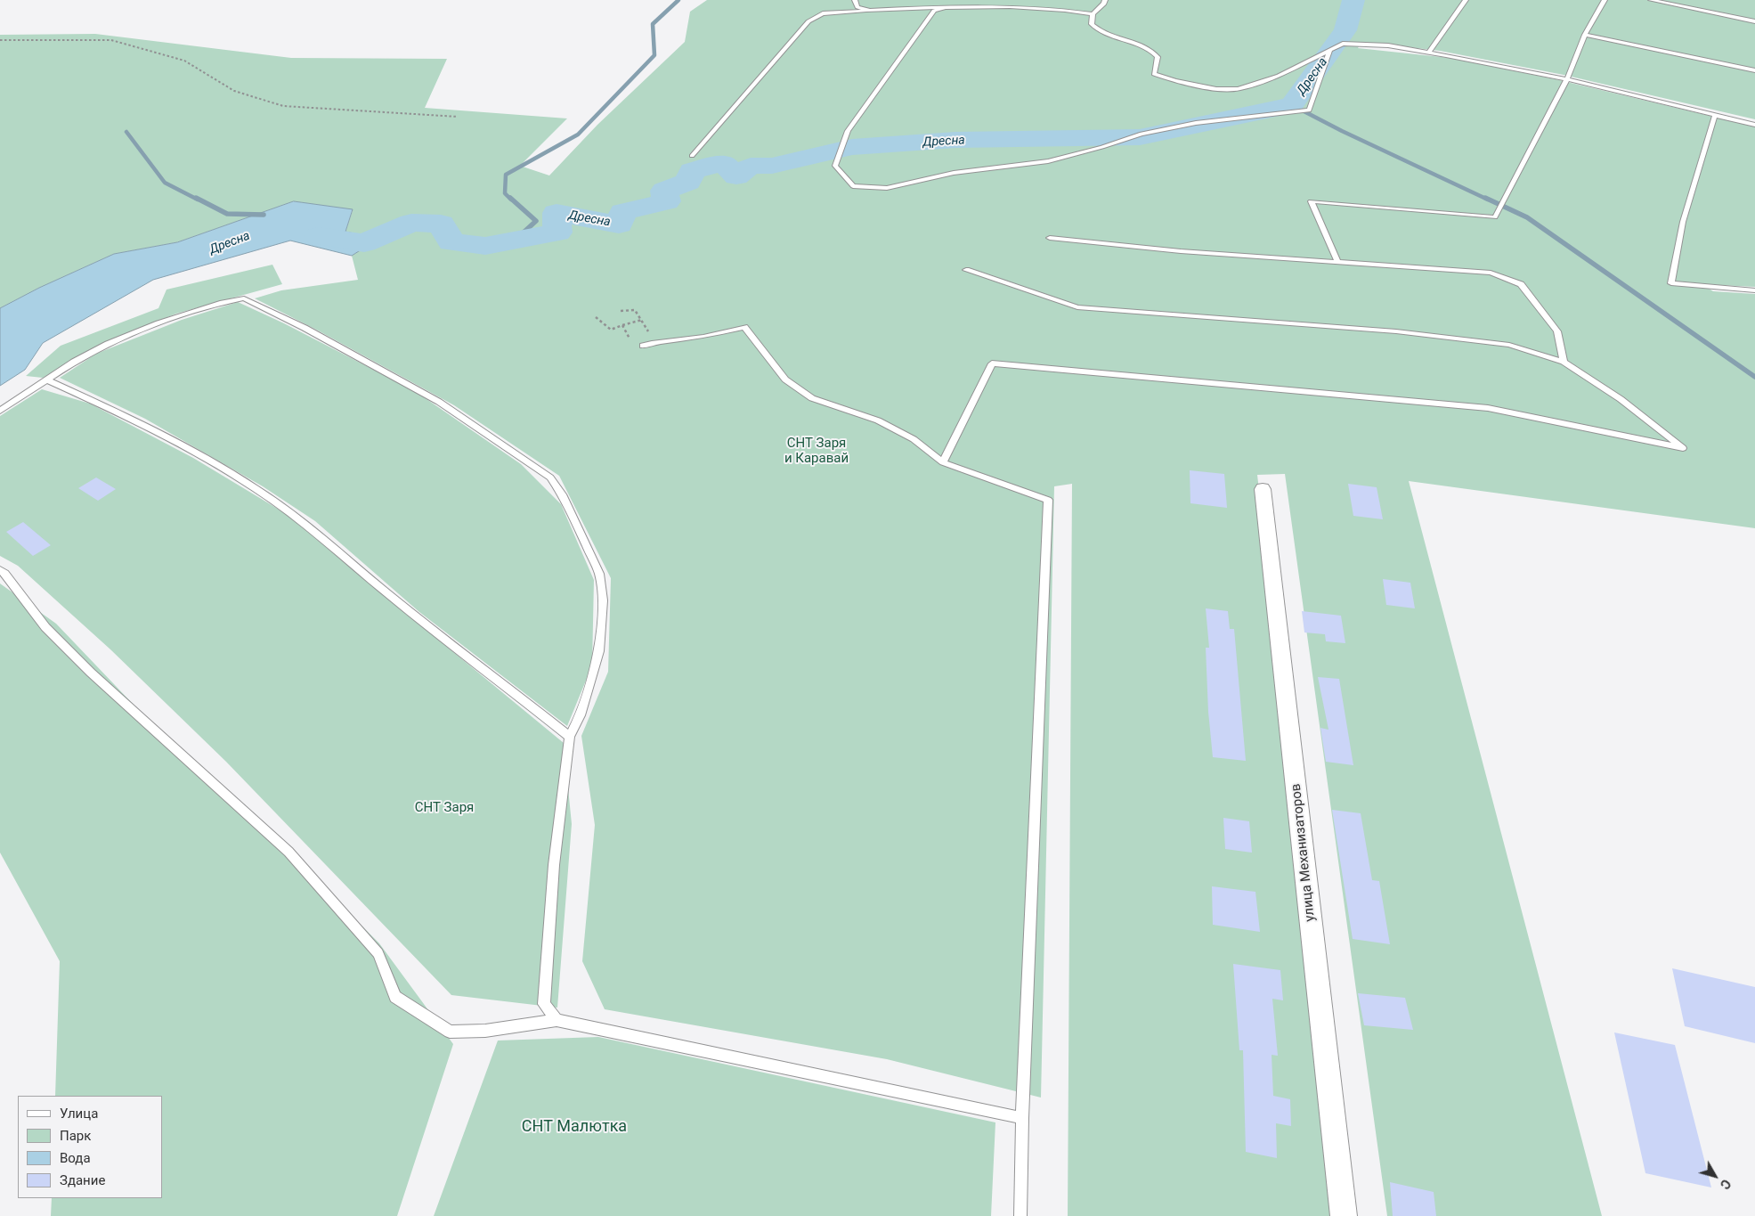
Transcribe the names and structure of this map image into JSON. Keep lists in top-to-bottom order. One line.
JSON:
{"streets":{"street":["улица Механизаторов"]},"water":["Дресна"],"parks":["СНТ Заря и Каравай","СНТ Заря","СНТ Малютка"],"legend":["Улица","Парк","Вода","Здание"],"north":"bottom right"}
